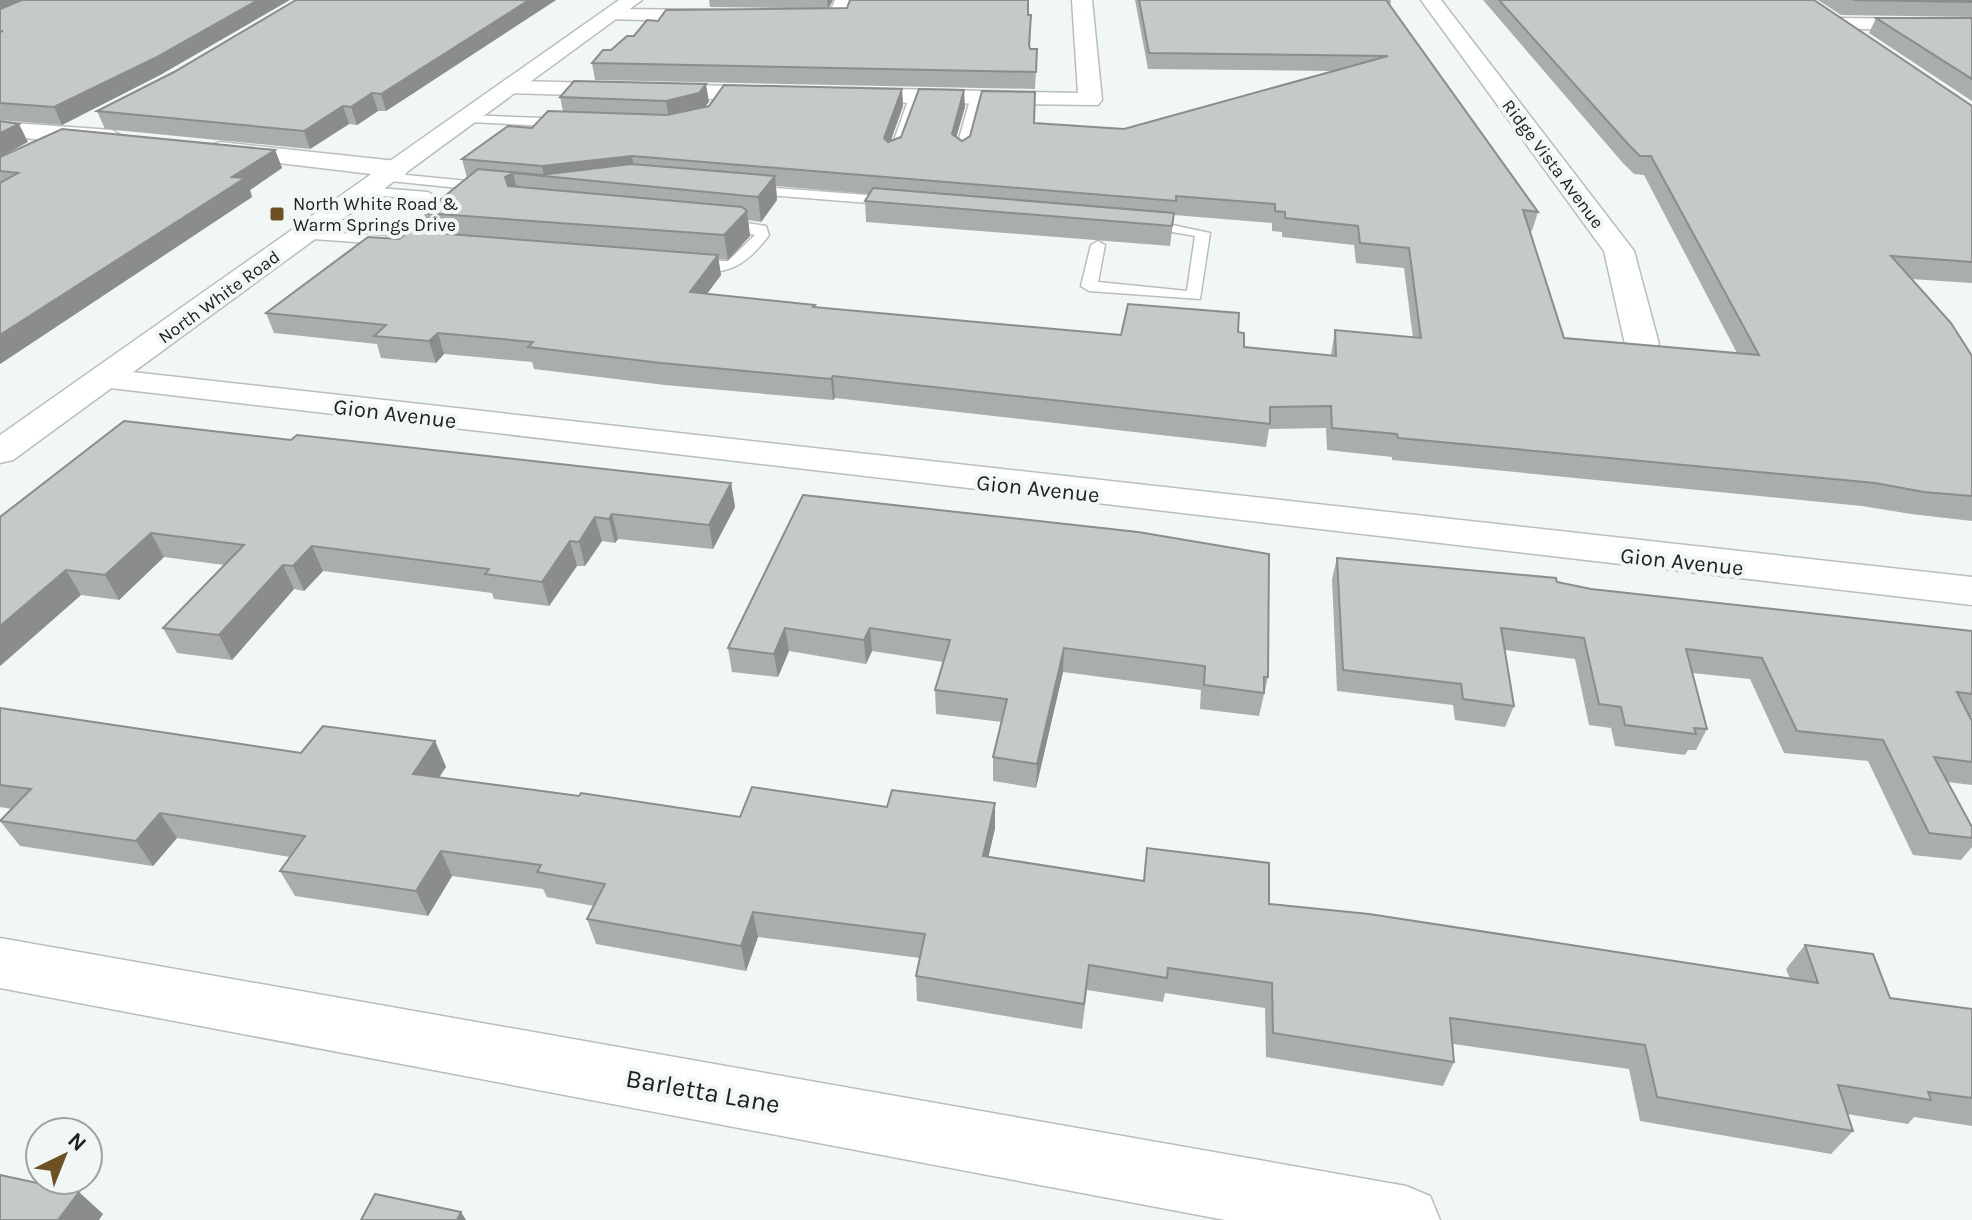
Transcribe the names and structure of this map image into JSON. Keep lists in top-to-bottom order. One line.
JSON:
{"streets":{"street":["Ridge Vista Avenue","North White Road","Gion Avenue","Barletta Lane"]},"crossings":[["North White Road","Gion Avenue"]],"places":{"transit":["North White Road & Warm Springs Drive"]},"north":"top right"}
